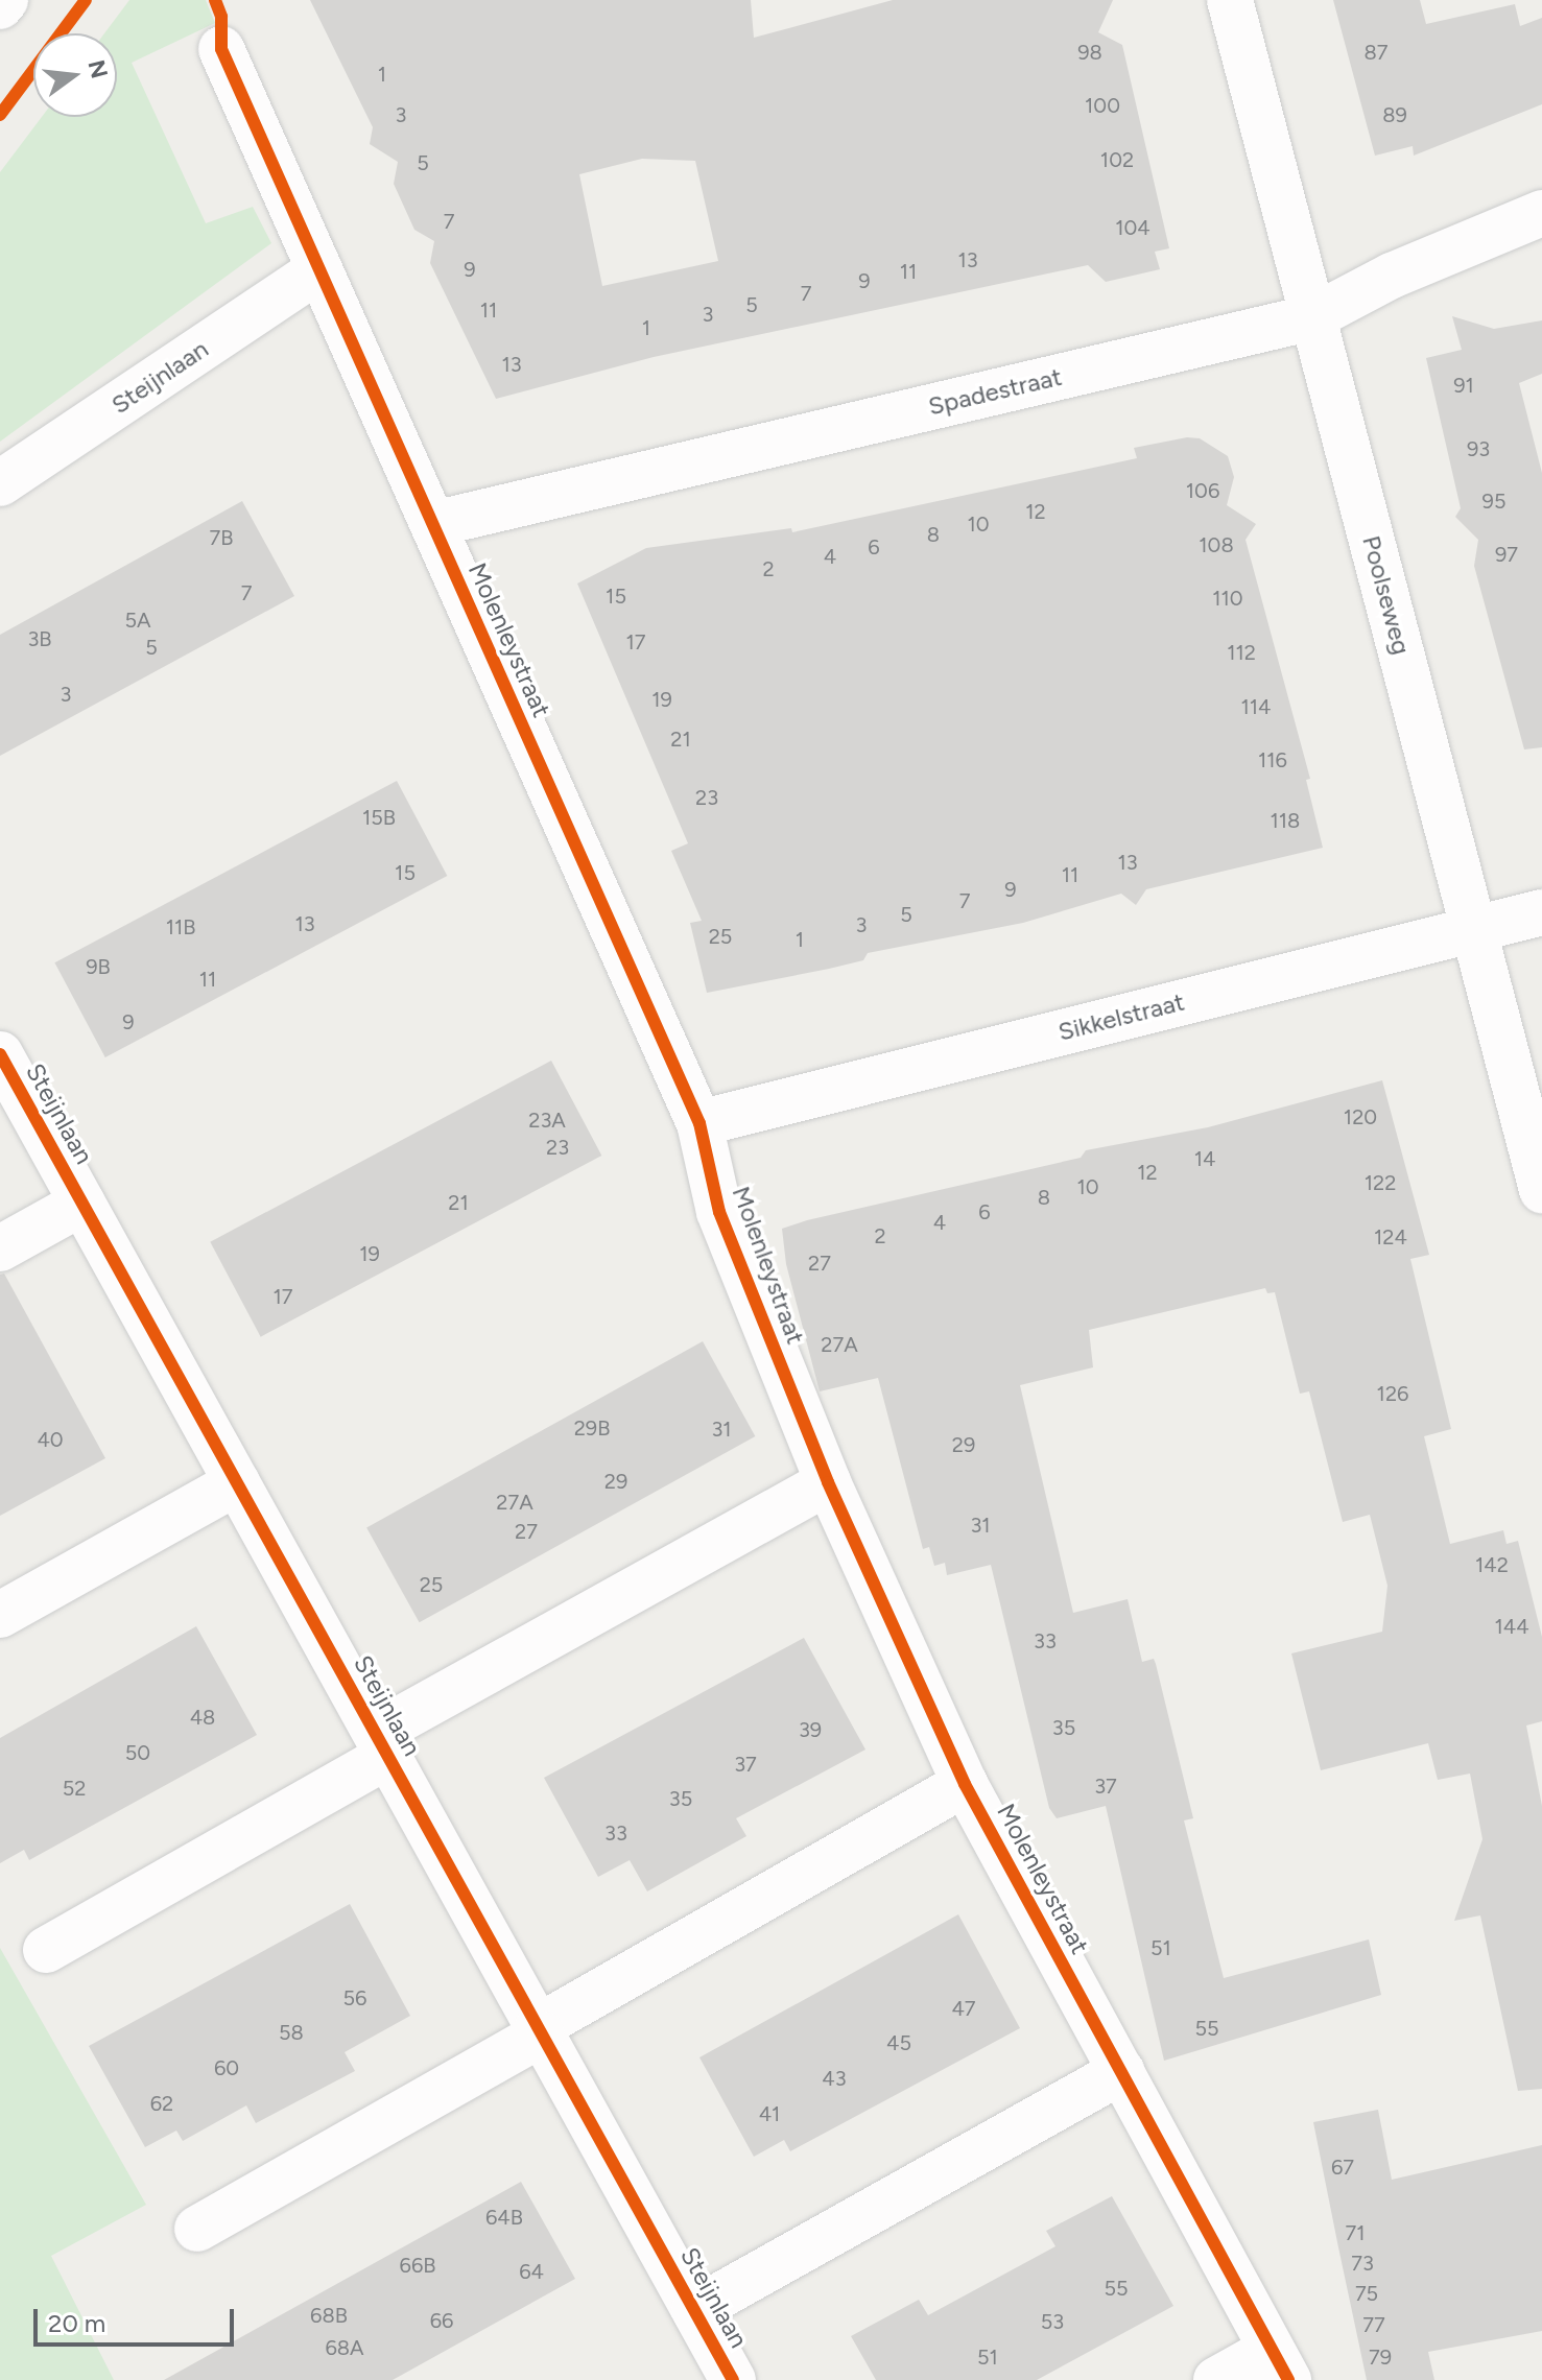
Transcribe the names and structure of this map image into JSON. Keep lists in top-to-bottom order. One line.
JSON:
{"streets":{"street":["Steijnlaan","Spadestraat","Poolseweg","Molenleystraat","Sikkelstraat"]},"crossings":[["Steijnlaan","Molenleystraat"],["Spadestraat","Poolseweg"],["Spadestraat","Molenleystraat"],["Poolseweg","Sikkelstraat"],["Molenleystraat","Sikkelstraat"]],"house_numbers":["98","87","1","100","3","89","102","5","7","104","13","9","11","9","7","5","11","3","1","13","91","93","106","95","12","10","8","7B","108","6","97","4","2","7","15","110","5A","3B","17","5","112","3","19","114","21","116","23","15B","118","13","15","11","9","7","5","13","3","11B","25","1","9B","11","9","120","23A","23","14","12","122","10","8","21","6","4","2","124","19","27","17","27A","126","29B","31","40","29","29","27A","31","27","142","25","144","33","48","35","39","50","37","37","52","35","33","51","56","47","55","58","45","60","43","62","41","67","64B","71","73","66B","64","55","75","68B","66","53","77","68A","51","79"],"scale_bar":"20 m","north":"right"}
